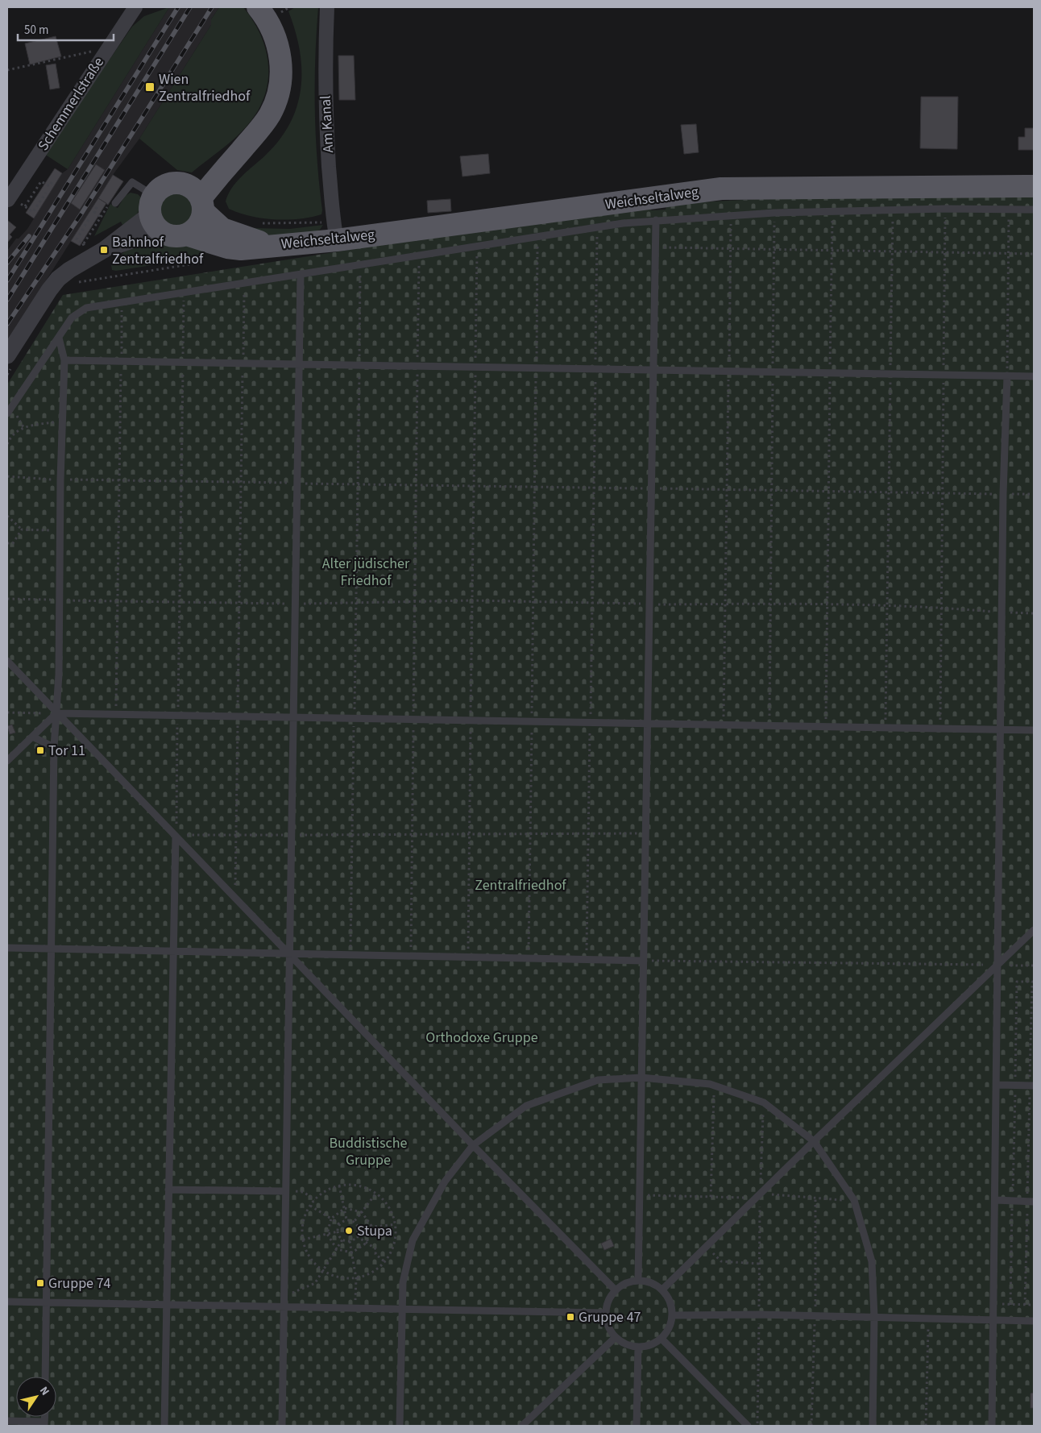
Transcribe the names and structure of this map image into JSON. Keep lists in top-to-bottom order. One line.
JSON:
{"streets":{"main road":["Weichseltalweg"],"street":["Schemmerlstraße","Am Kanal"]},"crossings":[["Am Kanal","Weichseltalweg"]],"parks":["Alter jüdischer Friedhof","Zentralfriedhof","Orthodoxe Gruppe","Buddistische Gruppe"],"places":{"transit":["Wien Zentralfriedhof","Bahnhof Zentralfriedhof","Tor 11","Gruppe 74","Gruppe 47"],"other":["Stupa"]},"scale_bar":"50 m","north":"top right"}
